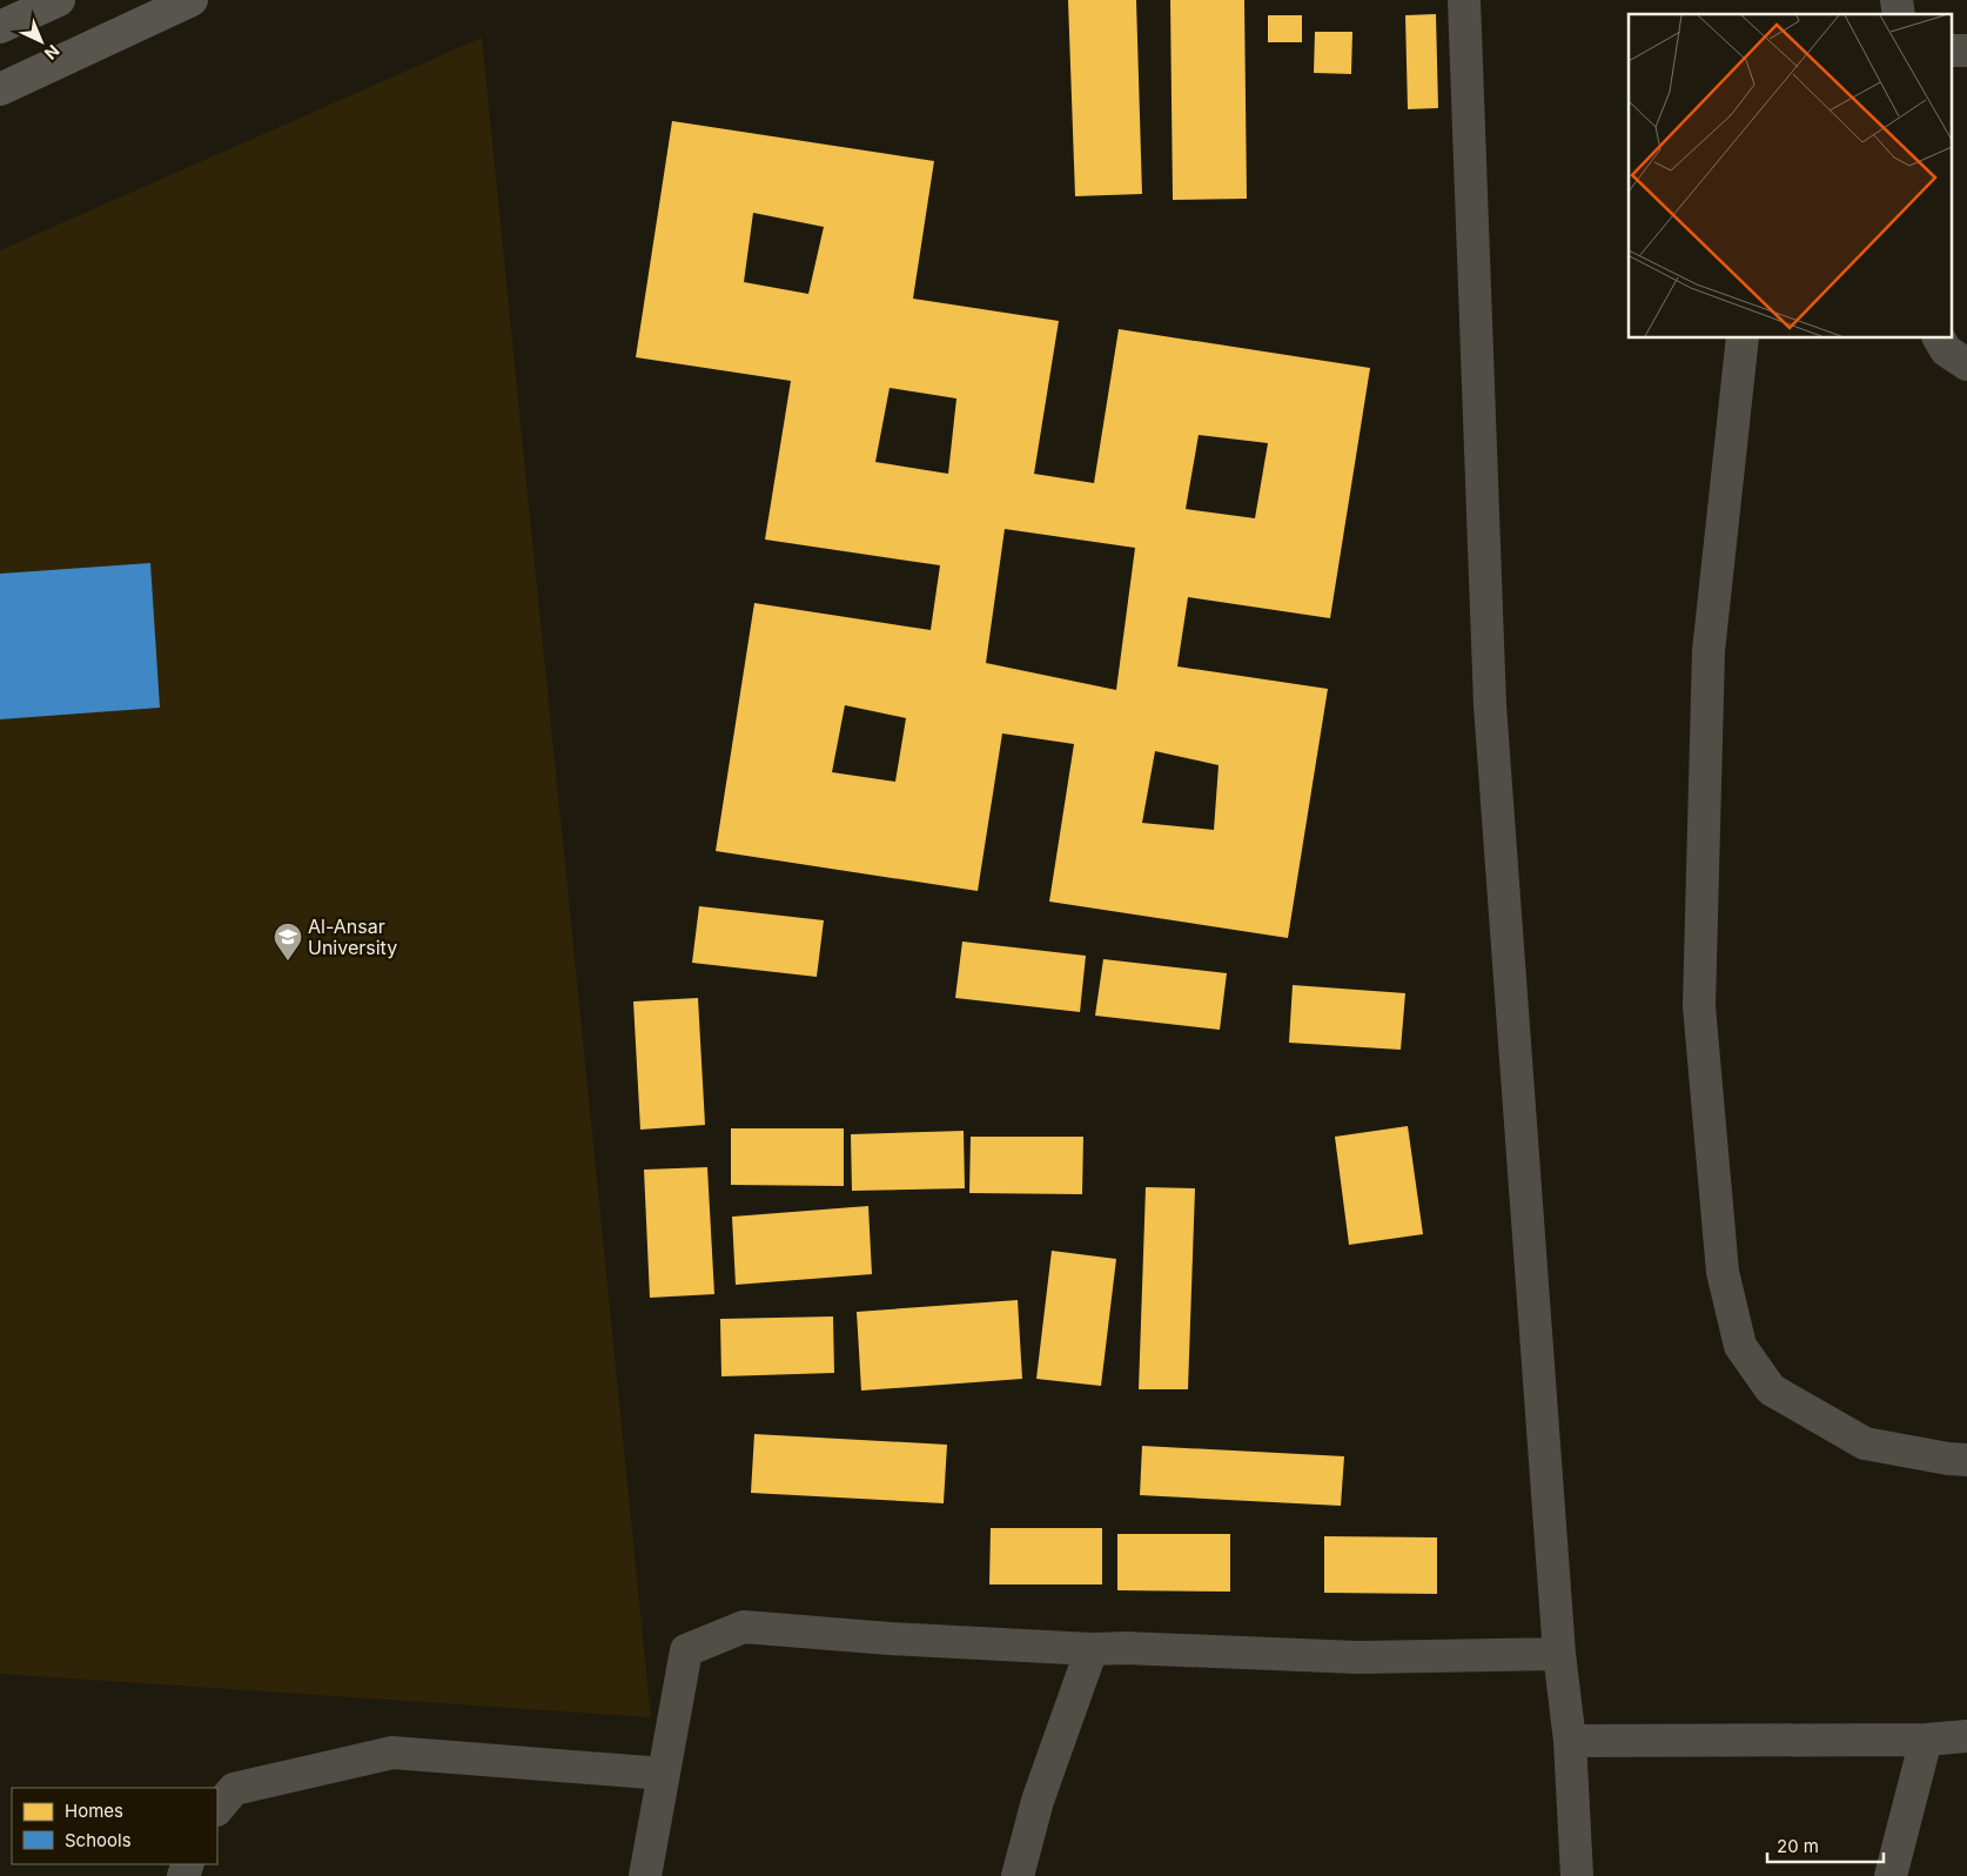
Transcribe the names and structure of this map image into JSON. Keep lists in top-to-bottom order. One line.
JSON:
{"places":{"school or university":["Al-Ansar University"]},"legend":["Homes","Schools"],"scale_bar":"20 m","north":"bottom right"}
